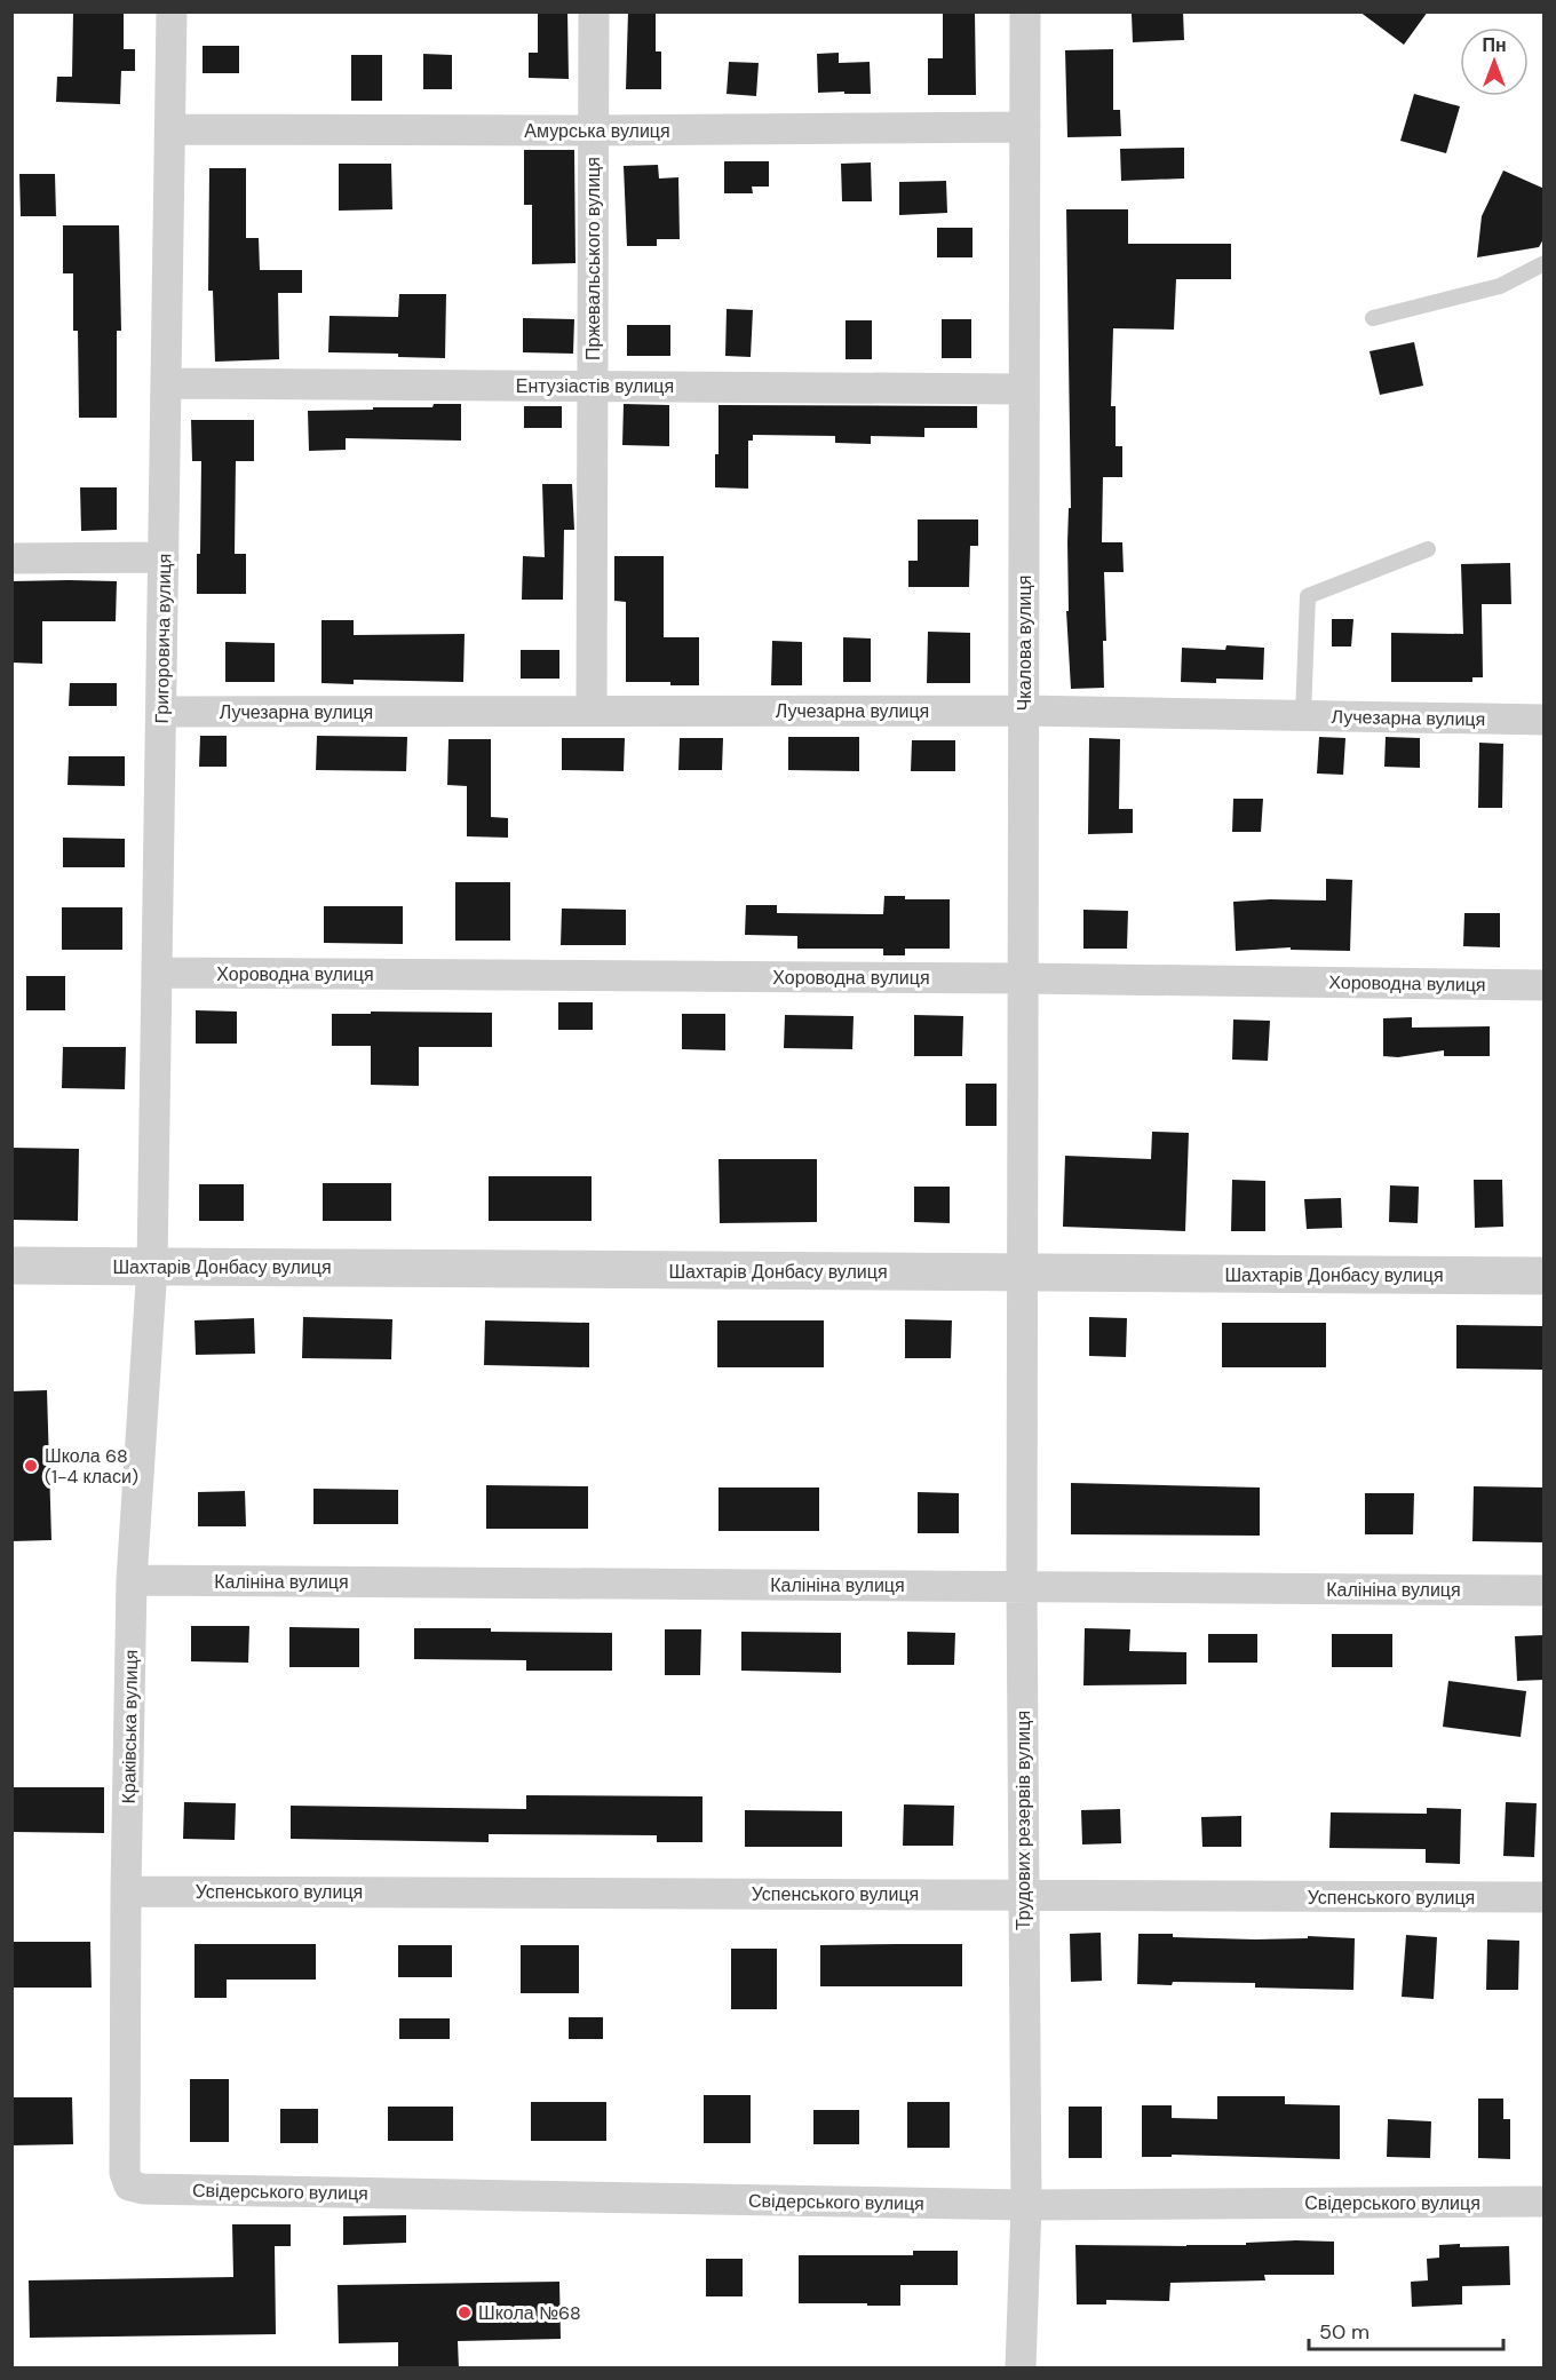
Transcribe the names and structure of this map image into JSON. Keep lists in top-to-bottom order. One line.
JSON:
{"streets":{"street":["Амурська вулиця","Пржевальського вулиця","Ентузіастів вулиця","Григоровича вулиця","Чкалова вулиця","Лучезарна вулиця","Хороводна вулиця","Шахтарів Донбасу вулиця","Калініна вулиця","Краківська вулиця","Трудових резервів вулиця","Успенського вулиця","Свідерського вулиця"]},"crossings":[["Амурська вулиця","Пржевальського вулиця"],["Амурська вулиця","Григоровича вулиця"],["Амурська вулиця","Чкалова вулиця"],["Пржевальського вулиця","Ентузіастів вулиця"],["Пржевальського вулиця","Лучезарна вулиця"],["Ентузіастів вулиця","Григоровича вулиця"],["Ентузіастів вулиця","Чкалова вулиця"],["Григоровича вулиця","Лучезарна вулиця"],["Григоровича вулиця","Хороводна вулиця"],["Григоровича вулиця","Шахтарів Донбасу вулиця"],["Григоровича вулиця","Краківська вулиця"],["Чкалова вулиця","Лучезарна вулиця"],["Чкалова вулиця","Хороводна вулиця"],["Чкалова вулиця","Шахтарів Донбасу вулиця"],["Чкалова вулиця","Трудових резервів вулиця"],["Шахтарів Донбасу вулиця","Краківська вулиця"],["Шахтарів Донбасу вулиця","Трудових резервів вулиця"],["Калініна вулиця","Краківська вулиця"],["Калініна вулиця","Трудових резервів вулиця"],["Краківська вулиця","Успенського вулиця"],["Краківська вулиця","Свідерського вулиця"],["Трудових резервів вулиця","Успенського вулиця"],["Трудових резервів вулиця","Свідерського вулиця"]],"places":["Школа 68 (1-4 класи)","Школа №68"],"scale_bar":"50 m","north":"top"}
